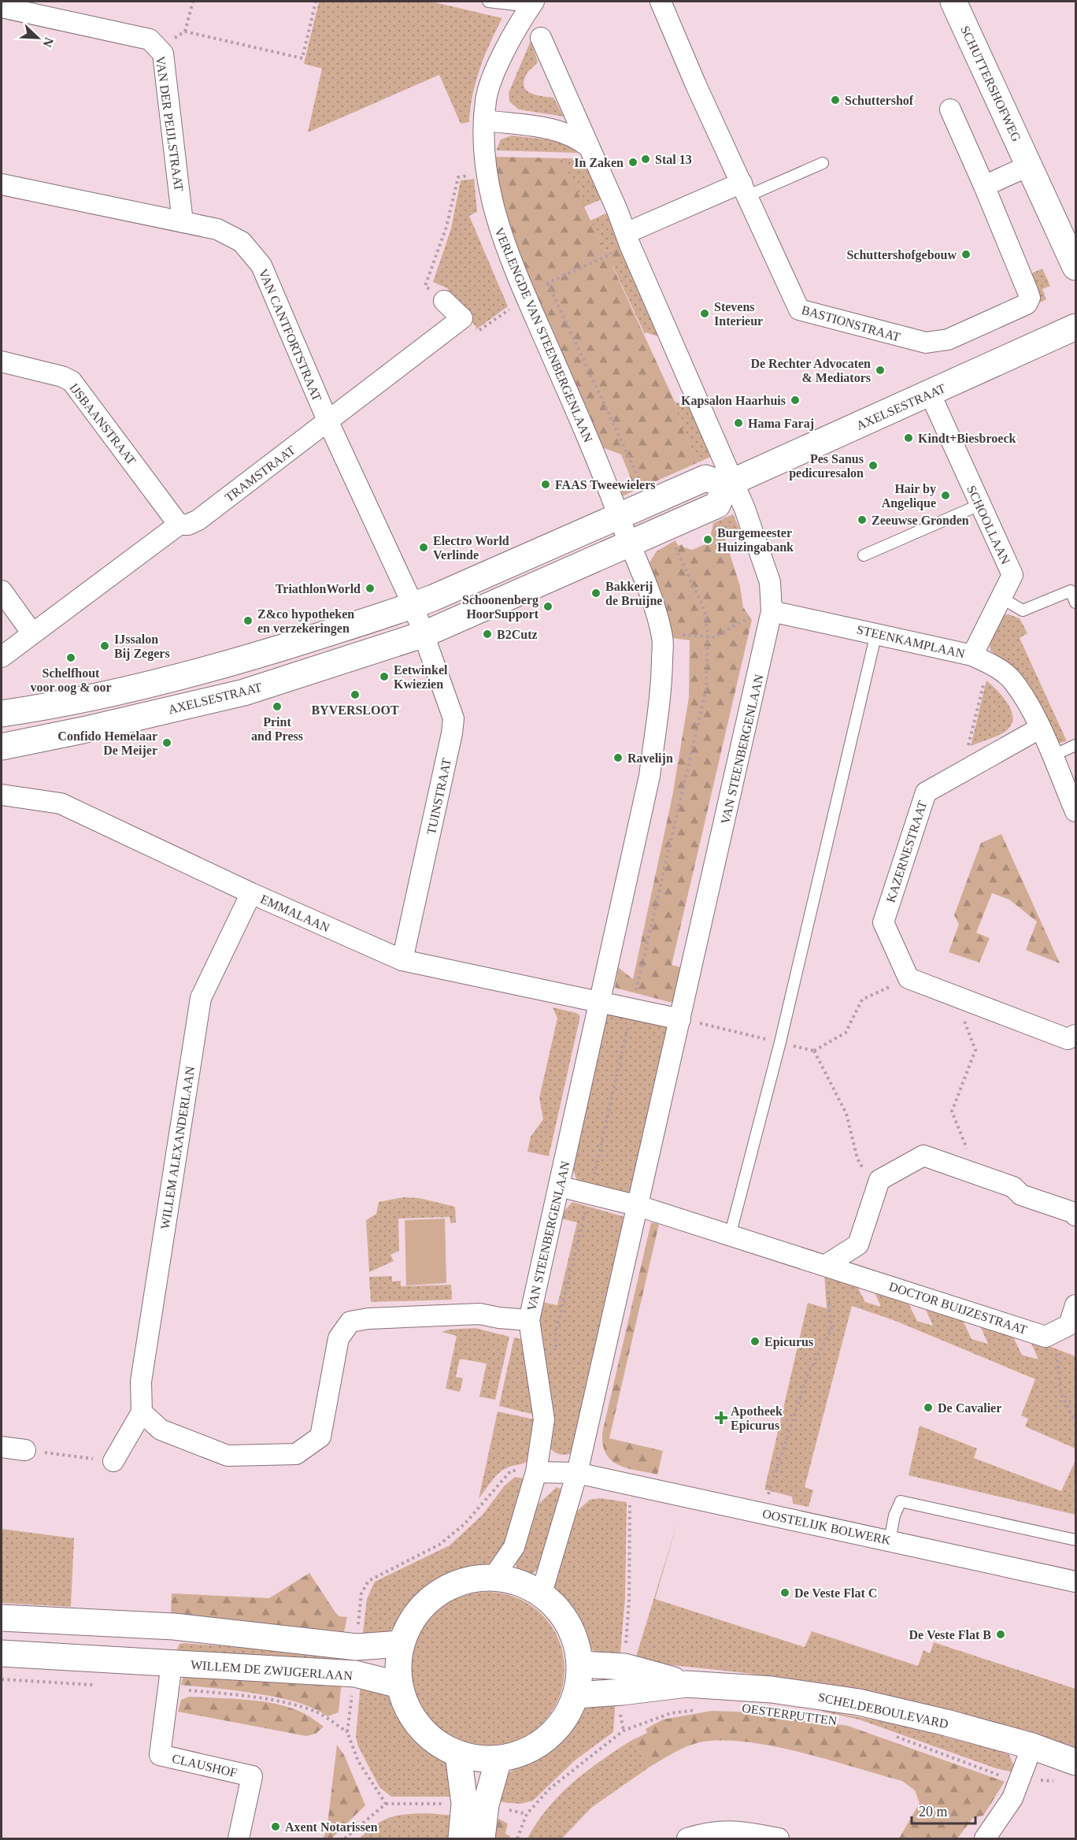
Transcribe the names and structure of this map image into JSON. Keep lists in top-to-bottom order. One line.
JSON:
{"streets":{"main road":["SCHUTTERSHOFWEG","AXELSESTRAAT","WILLEM DE ZWIJGERLAAN","SCHELDEBOULEVARD"],"street":["VAN DER PEIJLSTRAAT","BASTIONSTRAAT","VAN CANTFORTSTRAAT","VERLENGDE VAN STEENBERGENLAAN","IJSBAANSTRAAT","TRAMSTRAAT","SCHOOLLAAN","STEENKAMPLAAN","VAN STEENBERGENLAAN","TUINSTRAAT","KAZERNESTRAAT","EMMALAAN","WILLEM ALEXANDERLAAN","DOCTOR BUIJZESTRAAT","OOSTELIJK BOLWERK","CLAUSHOF"]},"crossings":[["VAN DER PEIJLSTRAAT","VAN CANTFORTSTRAAT"],["VAN CANTFORTSTRAAT","TRAMSTRAAT"],["AXELSESTRAAT","SCHOOLLAAN"],["AXELSESTRAAT","VAN STEENBERGENLAAN"],["AXELSESTRAAT","TUINSTRAAT"],["IJSBAANSTRAAT","TRAMSTRAAT"],["SCHOOLLAAN","STEENKAMPLAAN"],["STEENKAMPLAAN","VAN STEENBERGENLAAN"],["STEENKAMPLAAN","KAZERNESTRAAT"],["VAN STEENBERGENLAAN","EMMALAAN"],["VAN STEENBERGENLAAN","DOCTOR BUIJZESTRAAT"],["VAN STEENBERGENLAAN","OOSTELIJK BOLWERK"],["TUINSTRAAT","EMMALAAN"],["EMMALAAN","WILLEM ALEXANDERLAAN"],["WILLEM DE ZWIJGERLAAN","CLAUSHOF"]],"places":{"other":["Schuttershof","Stal 13","In Zaken","Schuttershofgebouw","Stevens Interieur","De Rechter Advocaten & Mediators","Kapsalon Haarhuis","Hama Faraj","Kindt+Biesbroeck","Pes Sanus pedicuresalon","FAAS Tweewielers","Hair by Angelique","Zeeuwse Gronden","Burgemeester Huizingabank","Electro World Verlinde","TriathlonWorld","Bakkerij de Bruijne","Schoonenberg HoorSupport","Z&co hypotheken en verzekeringen","B2Cutz","IJssalon Bij Zegers","Schelfhout voor oog & oor","Eetwinkel Kwiezien","BYVERSLOOT","Print and Press","Confido Hemelaar De Meijer","Ravelijn","Epicurus","De Cavalier","De Veste Flat C","De Veste Flat B","Axent Notarissen"],"health":["Apotheek Epicurus"]},"scale_bar":"20 m","north":"bottom right"}
